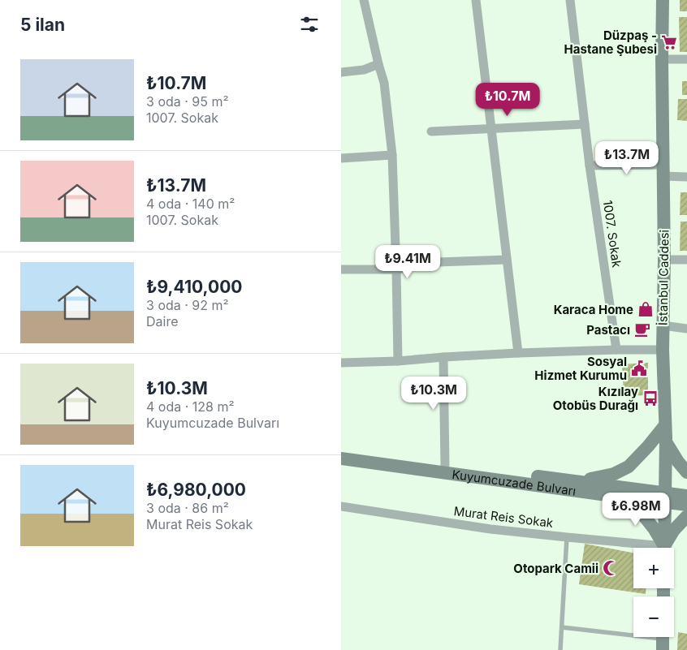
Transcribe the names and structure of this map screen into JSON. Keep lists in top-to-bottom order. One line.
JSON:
{"streets":{"main road":["İstanbul Caddesi","Kuyumcuzade Bulvarı"],"street":["1007. Sokak","Murat Reis Sokak"]},"crossings":[["İstanbul Caddesi","Kuyumcuzade Bulvarı"]],"places":{"supermarket":["Düzpaş - Hastane Şubesi"],"shop":["Karaca Home"],"cafe":["Pastacı"],"public building":["Sosyal Hizmet Kurumu"],"bus stop":["Kızılay Otobüs Durağı"],"mosque":["Otopark Camii"]},"page":{"heading":"5 ilan","list":[{"name":"₺10.7M","note":"3 oda · 95 m² · 1007. Sokak"},{"name":"₺13.7M","note":"4 oda · 140 m² · 1007. Sokak"},{"name":"₺9,410,000","note":"3 oda · 92 m² · Daire"},{"name":"₺10.3M","note":"4 oda · 128 m² · Kuyumcuzade Bulvarı"},{"name":"₺6,980,000","note":"3 oda · 86 m² · Murat Reis Sokak"}],"price":["₺10.7M","₺13.7M","₺9.41M","₺10.3M","₺6.98M"],"map_buttons":["+","−"]}}
